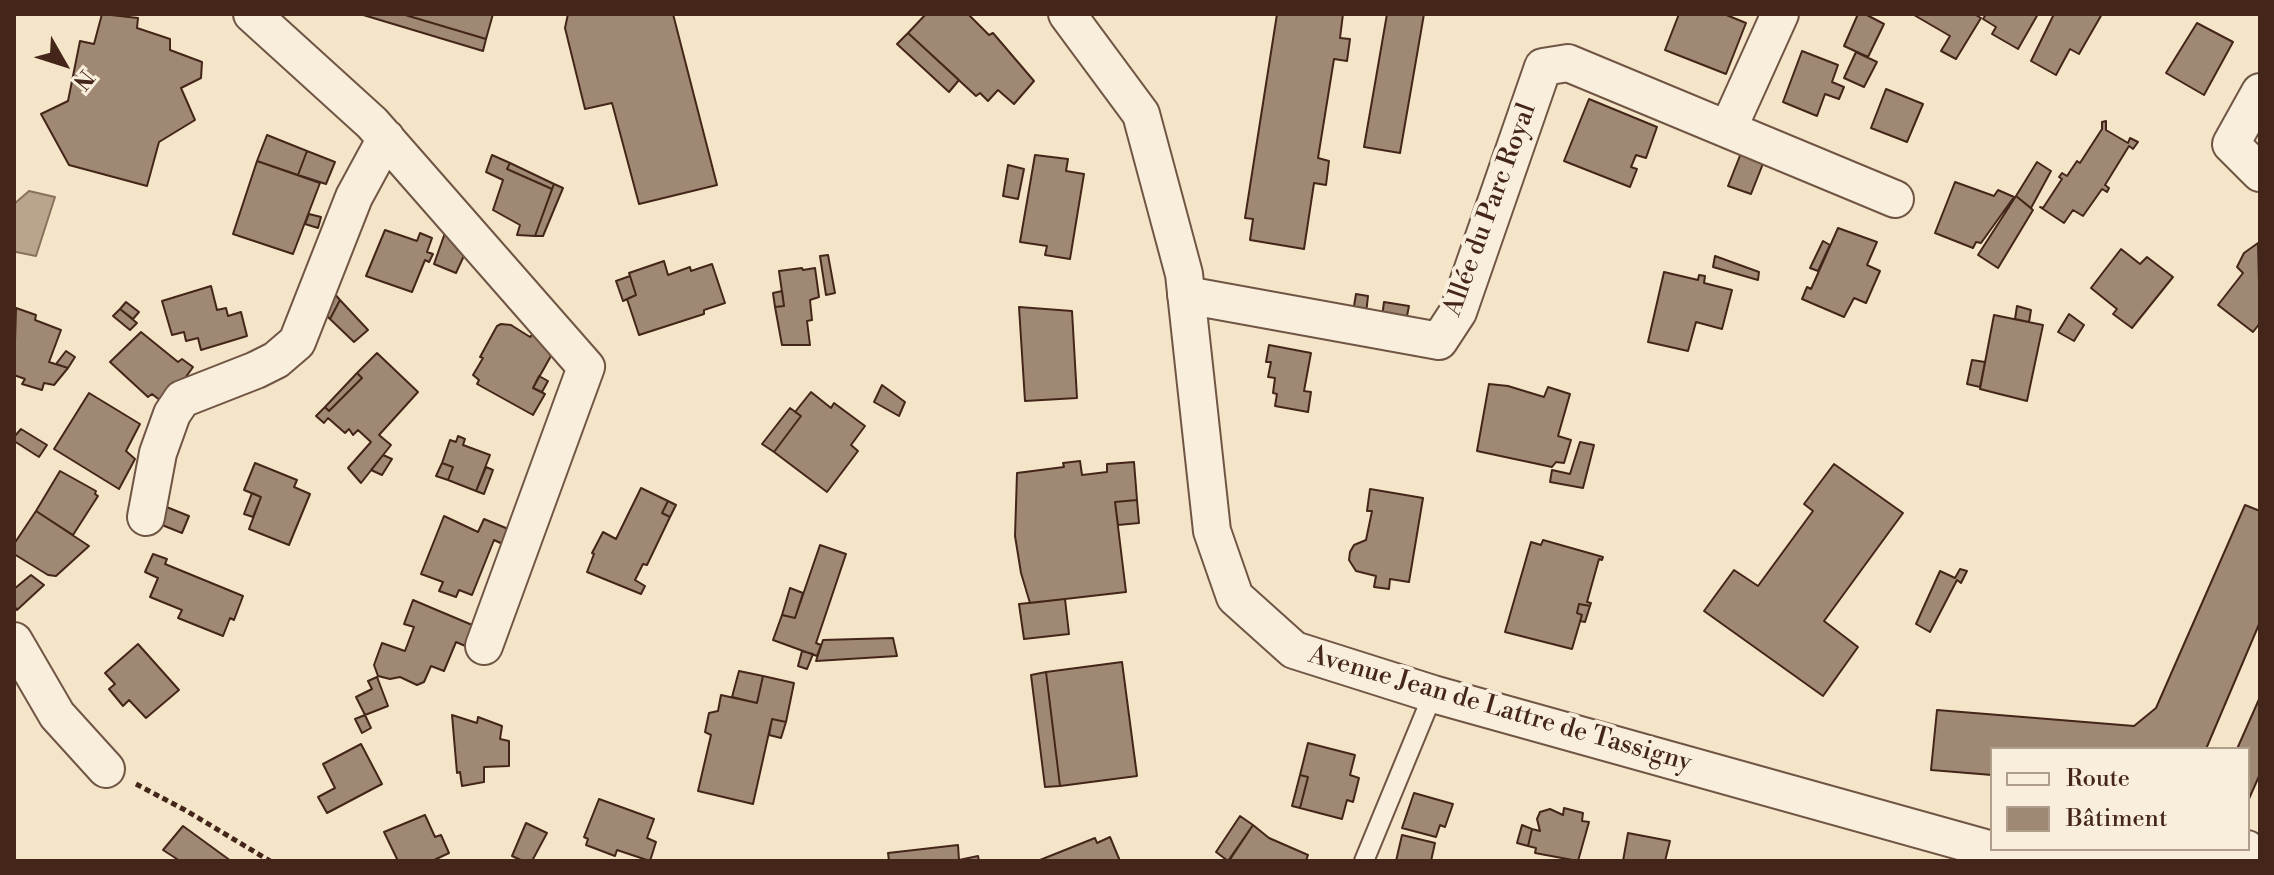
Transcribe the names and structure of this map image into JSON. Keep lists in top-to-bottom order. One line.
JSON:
{"streets":{"street":["Allée du Parc Royal","Avenue Jean de Lattre de Tassigny"]},"crossings":[["Allée du Parc Royal","Avenue Jean de Lattre de Tassigny"]],"legend":["Route","Bâtiment"],"north":"bottom right"}
